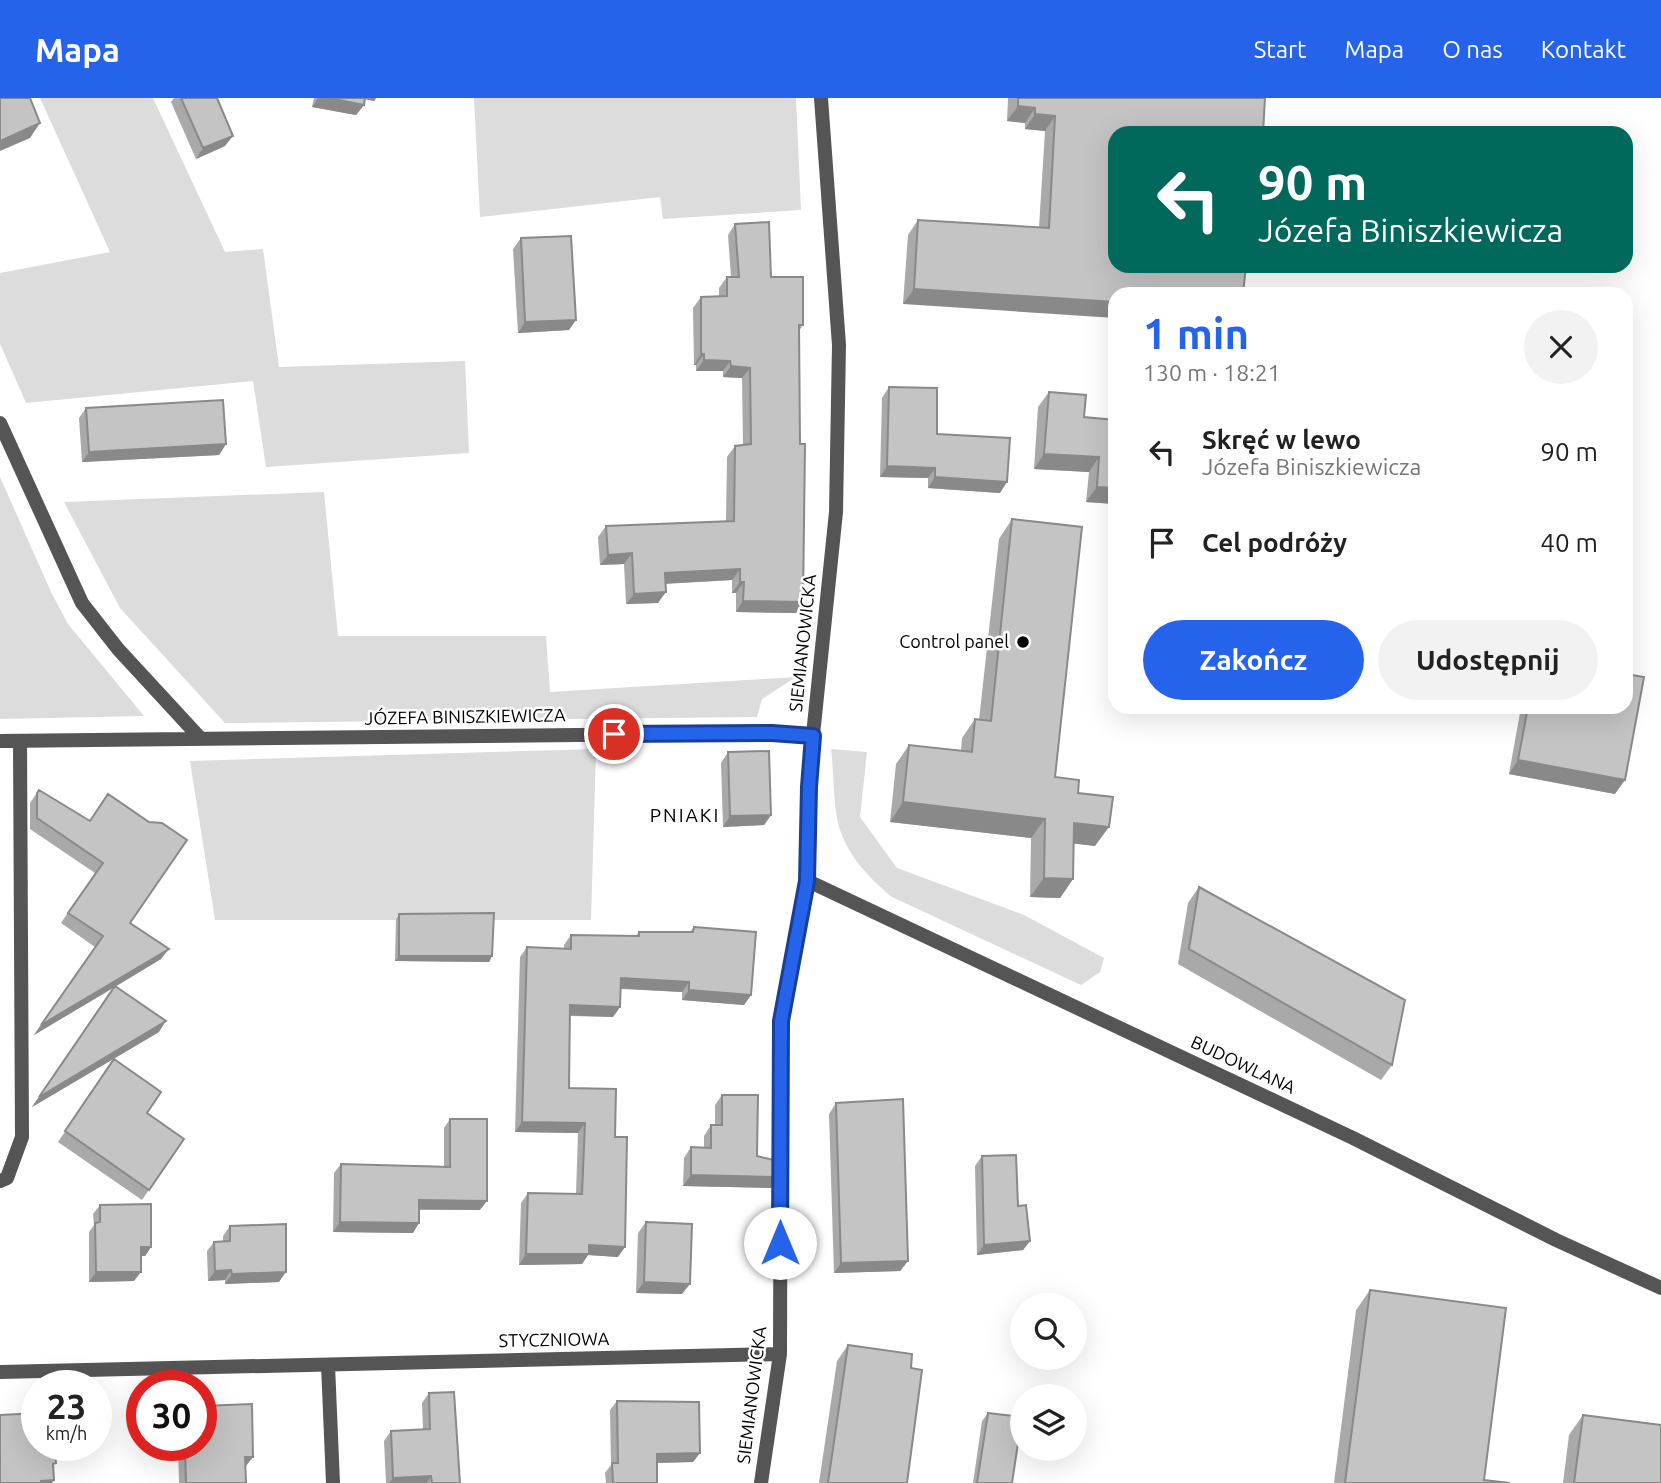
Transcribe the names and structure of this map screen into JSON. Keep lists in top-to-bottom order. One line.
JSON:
{"streets":{"street":["SIEMIANOWICKA","JÓZEFA BINISZKIEWICZA","BUDOWLANA","STYCZNIOWA"]},"crossings":[["SIEMIANOWICKA","JÓZEFA BINISZKIEWICZA"],["SIEMIANOWICKA","BUDOWLANA"],["SIEMIANOWICKA","STYCZNIOWA"]],"districts":["PNIAKI"],"places":["Control panel"],"page":{"header":"Mapa","nav":["Start","Mapa","O nas","Kontakt"],"turn":["90 m","Józefa Biniszkiewicza"],"heading":["1 min","130 m · 18:21"],"list":[{"name":"Skręć w lewo","note":"Józefa Biniszkiewicza","value":"90 m"},{"name":"Cel podróży","value":"40 m"}],"buttons":["Zakończ","Udostępnij"],"speed":"23 km/h","limit":"30"}}
